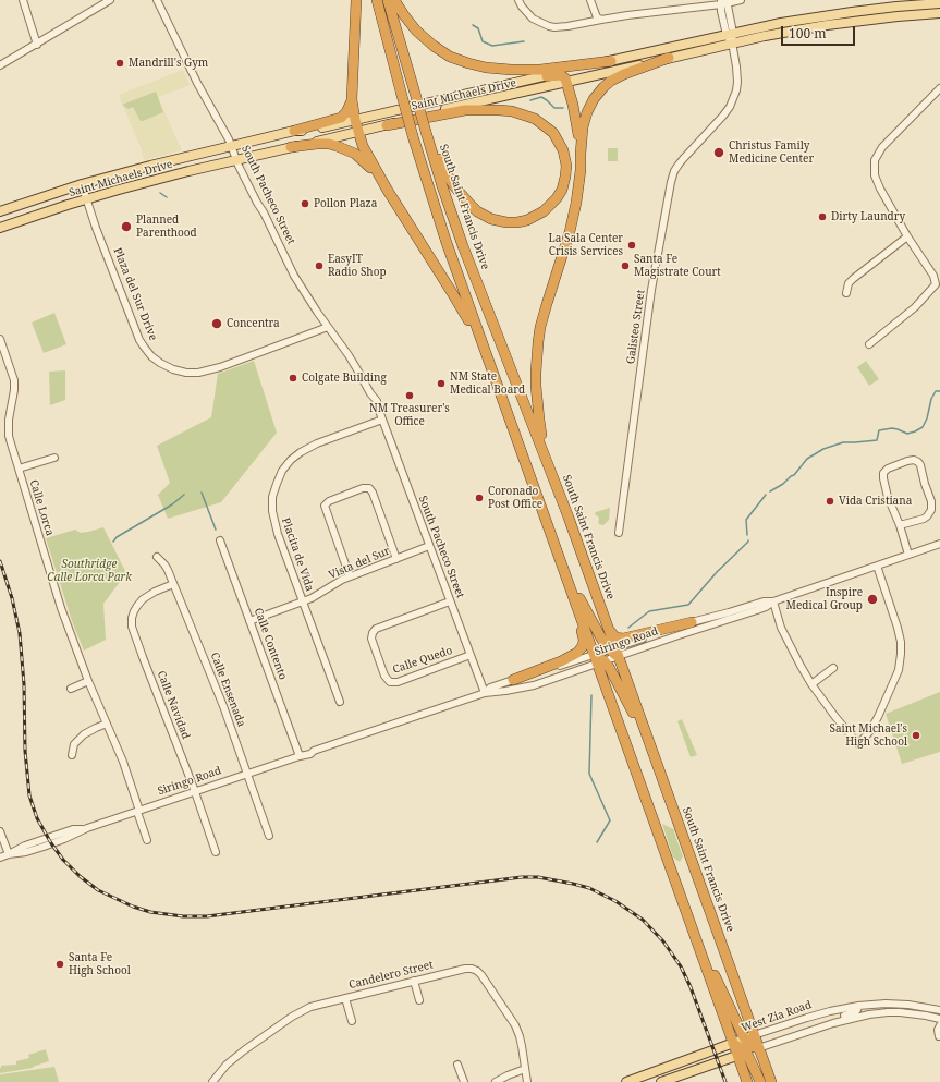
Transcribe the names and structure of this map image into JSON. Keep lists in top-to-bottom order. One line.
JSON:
{"streets":{"highway":["South Saint Francis Drive"],"main road":["Saint Michaels Drive","West Zia Road"],"street":["South Pacheco Street","Plaza del Sur Drive","Galisteo Street","Calle Lorca","Placita de Vida","Vista del Sur","Siringo Road","Calle Contento","Calle Quedo","Calle Ensenada","Calle Navidad","Candelero Street"]},"crossings":[["Saint Michaels Drive","South Pacheco Street"],["Saint Michaels Drive","Plaza del Sur Drive"],["Saint Michaels Drive","Galisteo Street"],["South Pacheco Street","Plaza del Sur Drive"],["South Pacheco Street","Placita de Vida"],["South Pacheco Street","Vista del Sur"],["South Pacheco Street","Siringo Road"],["South Pacheco Street","Calle Quedo"],["South Saint Francis Drive","Siringo Road"],["South Saint Francis Drive","West Zia Road"],["Calle Lorca","Siringo Road"],["Placita de Vida","Vista del Sur"],["Vista del Sur","Calle Contento"],["Siringo Road","Calle Contento"],["Siringo Road","Calle Ensenada"],["Siringo Road","Calle Navidad"],["Calle Ensenada","Calle Navidad"]],"parks":["Southridge Calle Lorca Park"],"places":["Mandrill's Gym","Christus Family Medicine Center","Pollon Plaza","Dirty Laundry","Planned Parenthood","La Sala Center Crisis Services","EasyIT Radio Shop","Santa Fe Magistrate Court","Concentra","Colgate Building","NM State Medical Board","NM Treasurer's Office","Coronado Post Office","Vida Cristiana","Inspire Medical Group","Saint Michael's High School","Santa Fe High School"],"scale_bar":"100 m"}
